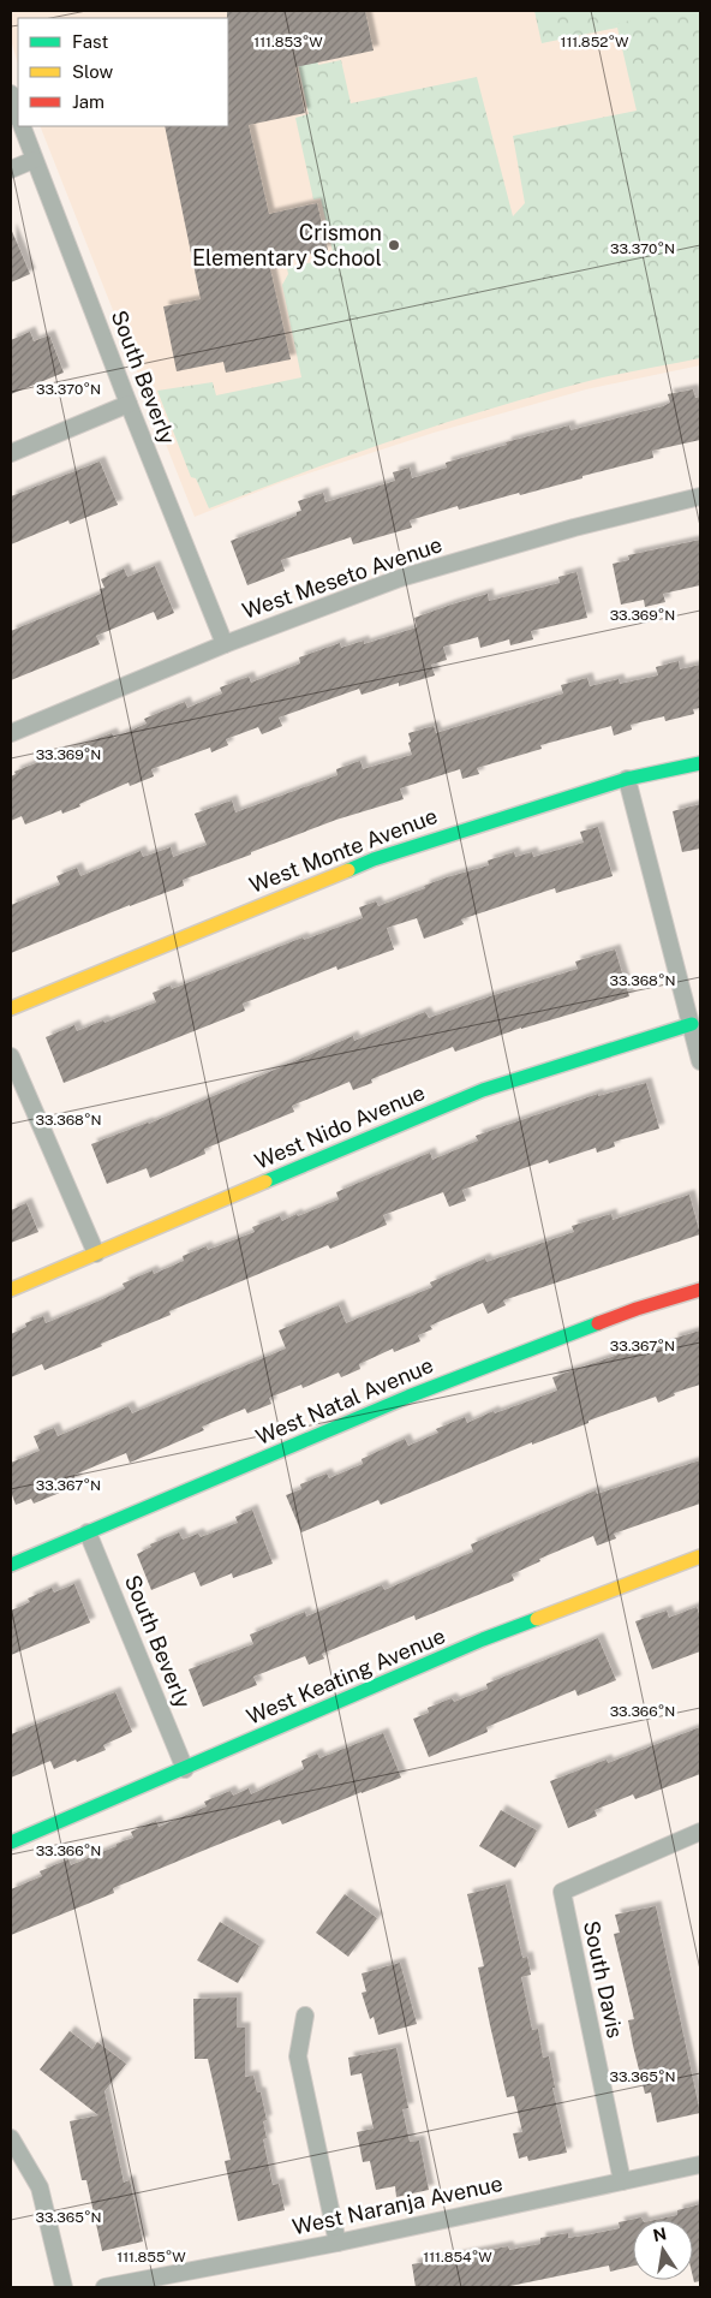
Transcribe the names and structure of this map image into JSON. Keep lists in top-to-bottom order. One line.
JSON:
{"streets":{"street":["South Beverly","West Meseto Avenue","West Monte Avenue","West Nido Avenue","West Natal Avenue","West Keating Avenue","South Davis","West Naranja Avenue"]},"crossings":[["South Beverly","West Meseto Avenue"],["South Beverly","West Natal Avenue"],["South Beverly","West Keating Avenue"],["South Davis","West Naranja Avenue"]],"places":["Crismon Elementary School"],"legend":["Fast","Slow","Jam"],"north":"top","coordinates":["111.853°W","111.852°W","33.370°N","33.369°N","33.368°N","33.367°N","33.366°N","33.365°N","111.855°W","111.854°W"]}
